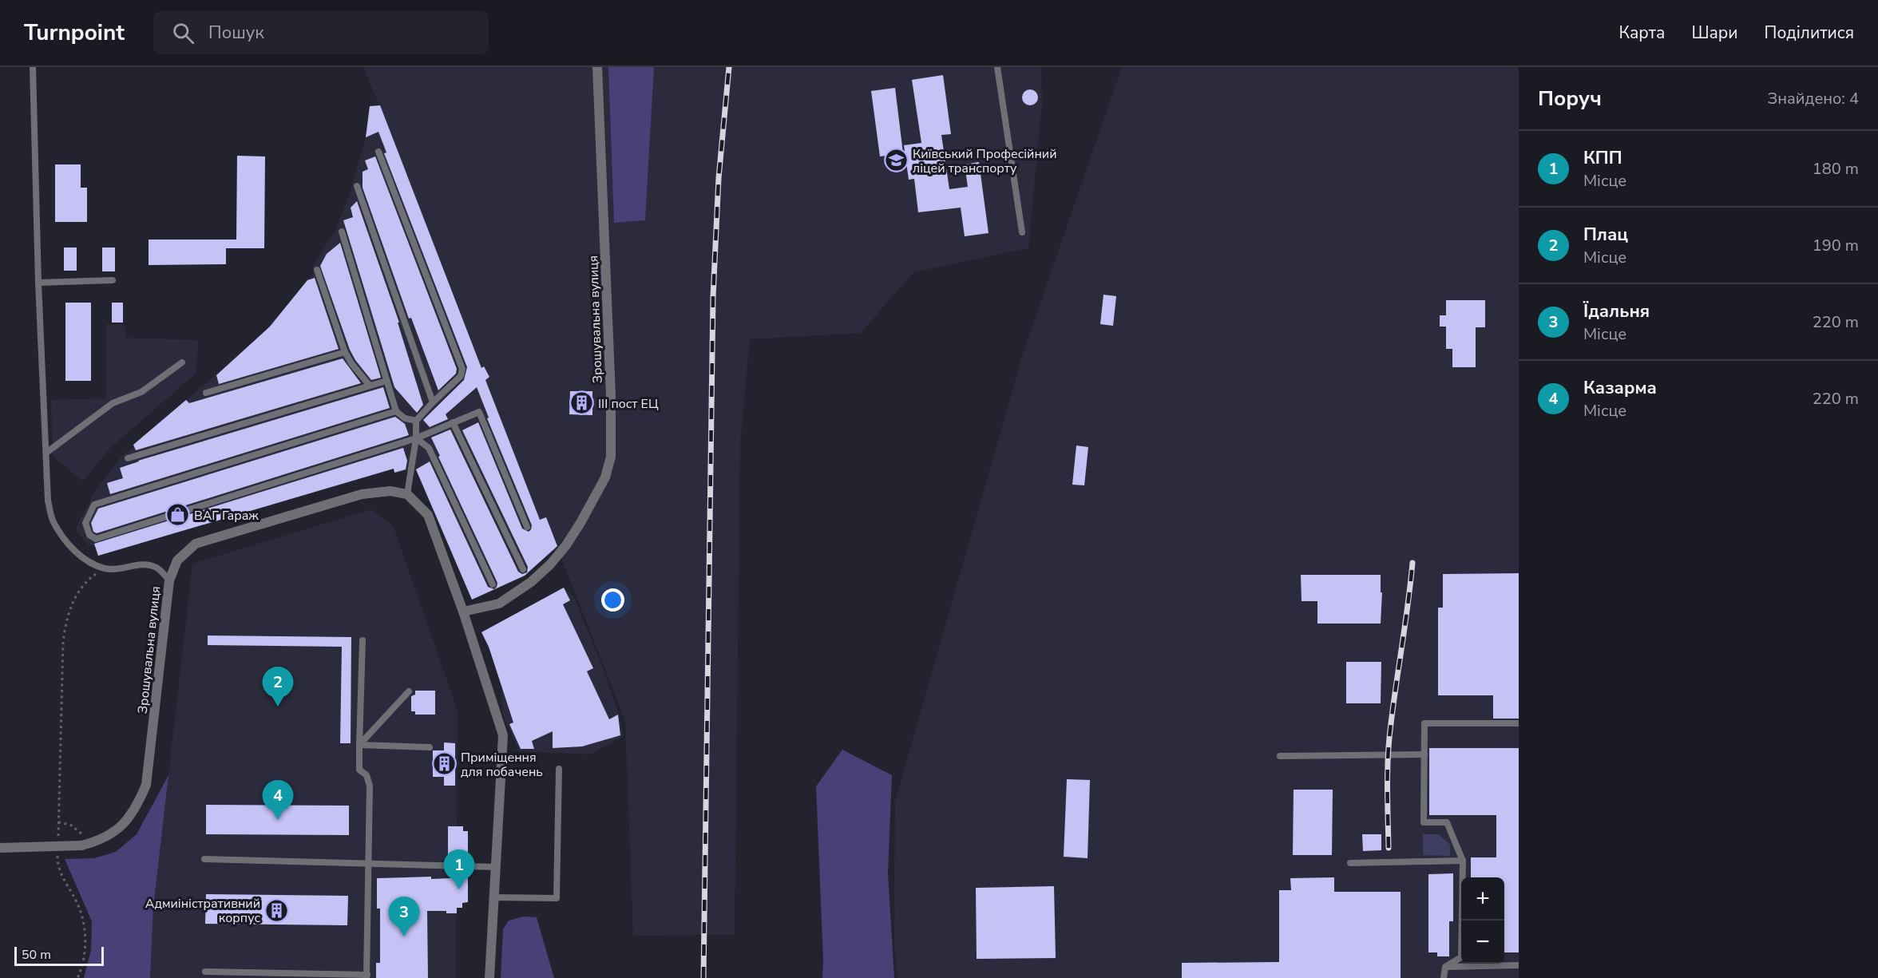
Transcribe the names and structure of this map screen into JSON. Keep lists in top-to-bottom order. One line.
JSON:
{"streets":{"street":["Зрошувальна вулиця"]},"places":{"school or university":["Київський Професійний ліцей транспорту"],"building":["III пост ЕЦ","Приміщення для побачень","Адмиіністративний корпус"],"shop":["ВАГ Гараж"]},"scale_bar":"50 m","page":{"header":"Turnpoint","search":"Пошук","nav":["Карта","Шари","Поділитися"],"heading":["Поруч","Знайдено: 4"],"list":[{"mark":"1","name":"КПП","note":"Місце","value":"180 m"},{"mark":"2","name":"Плац","note":"Місце","value":"190 m"},{"mark":"3","name":"Їдальня","note":"Місце","value":"220 m"},{"mark":"4","name":"Казарма","note":"Місце","value":"220 m"}],"pins":["2","4","1","3"],"map_buttons":["+","−"],"scale":"50 m"}}
